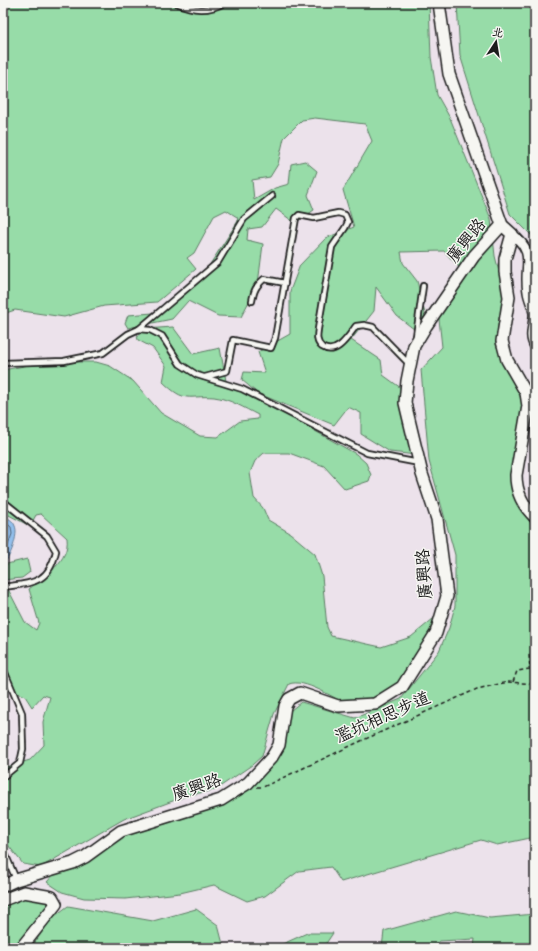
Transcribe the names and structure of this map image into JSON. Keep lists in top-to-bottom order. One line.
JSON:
{"streets":{"street":["廣興路"],"path":["濫坑相思步道"]},"crossings":[["廣興路","濫坑相思步道"]],"north":"top"}
